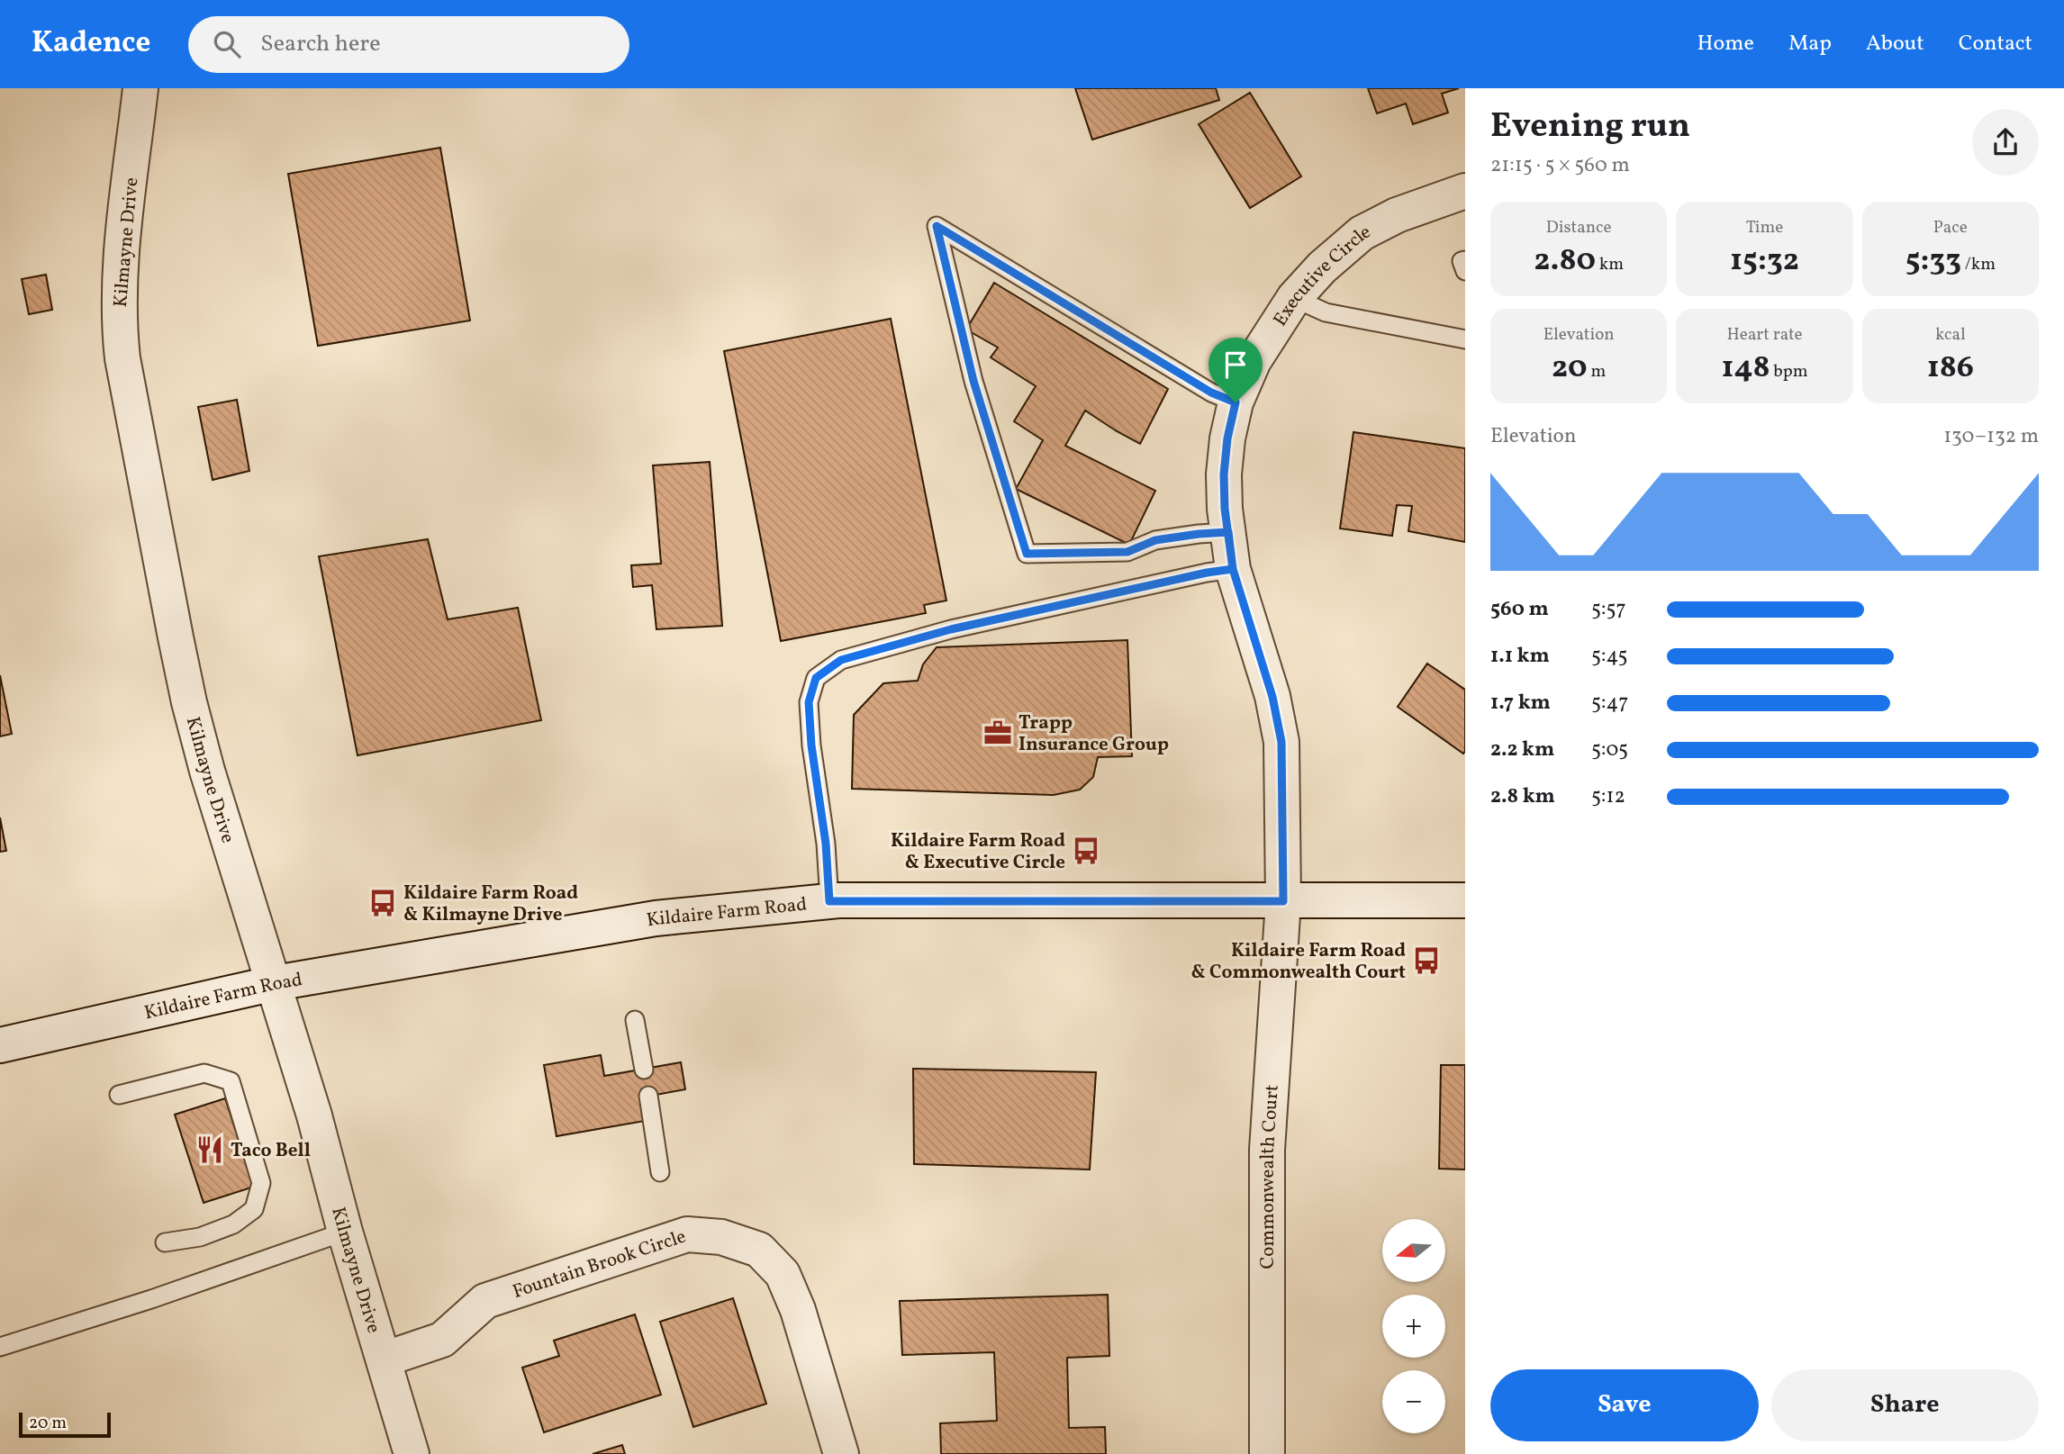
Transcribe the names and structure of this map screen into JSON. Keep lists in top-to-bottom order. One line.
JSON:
{"streets":{"street":["Kilmayne Drive","Executive Circle","Kildaire Farm Road","Commonwealth Court","Fountain Brook Circle"]},"crossings":[["Kilmayne Drive","Kildaire Farm Road"],["Kilmayne Drive","Fountain Brook Circle"],["Executive Circle","Kildaire Farm Road"],["Executive Circle","Commonwealth Court"],["Kildaire Farm Road","Commonwealth Court"]],"places":{"office":["Trapp Insurance Group"],"bus stop":["Kildaire Farm Road & Executive Circle","Kildaire Farm Road & Kilmayne Drive","Kildaire Farm Road & Commonwealth Court"],"restaurant":["Taco Bell"]},"scale_bar":"20 m","north":"left","page":{"header":"Kadence","search":"Search here","nav":["Home","Map","About","Contact"],"heading":["Evening run","21:15 · 5 × 560 m"],"stats":[["Distance","2.80 km"],["Time","15:32"],["Pace","5:33 /km"],["Elevation","20 m"],["Heart rate","148 bpm"],["kcal","186"]],"chart":["Elevation","130–132 m"],"list":[{"name":"560 m","note":"5:57"},{"name":"1.1 km","note":"5:45"},{"name":"1.7 km","note":"5:47"},{"name":"2.2 km","note":"5:05"},{"name":"2.8 km","note":"5:12"}],"map_buttons":["+","−"],"buttons":["Save","Share"],"scale":"20 m"}}
